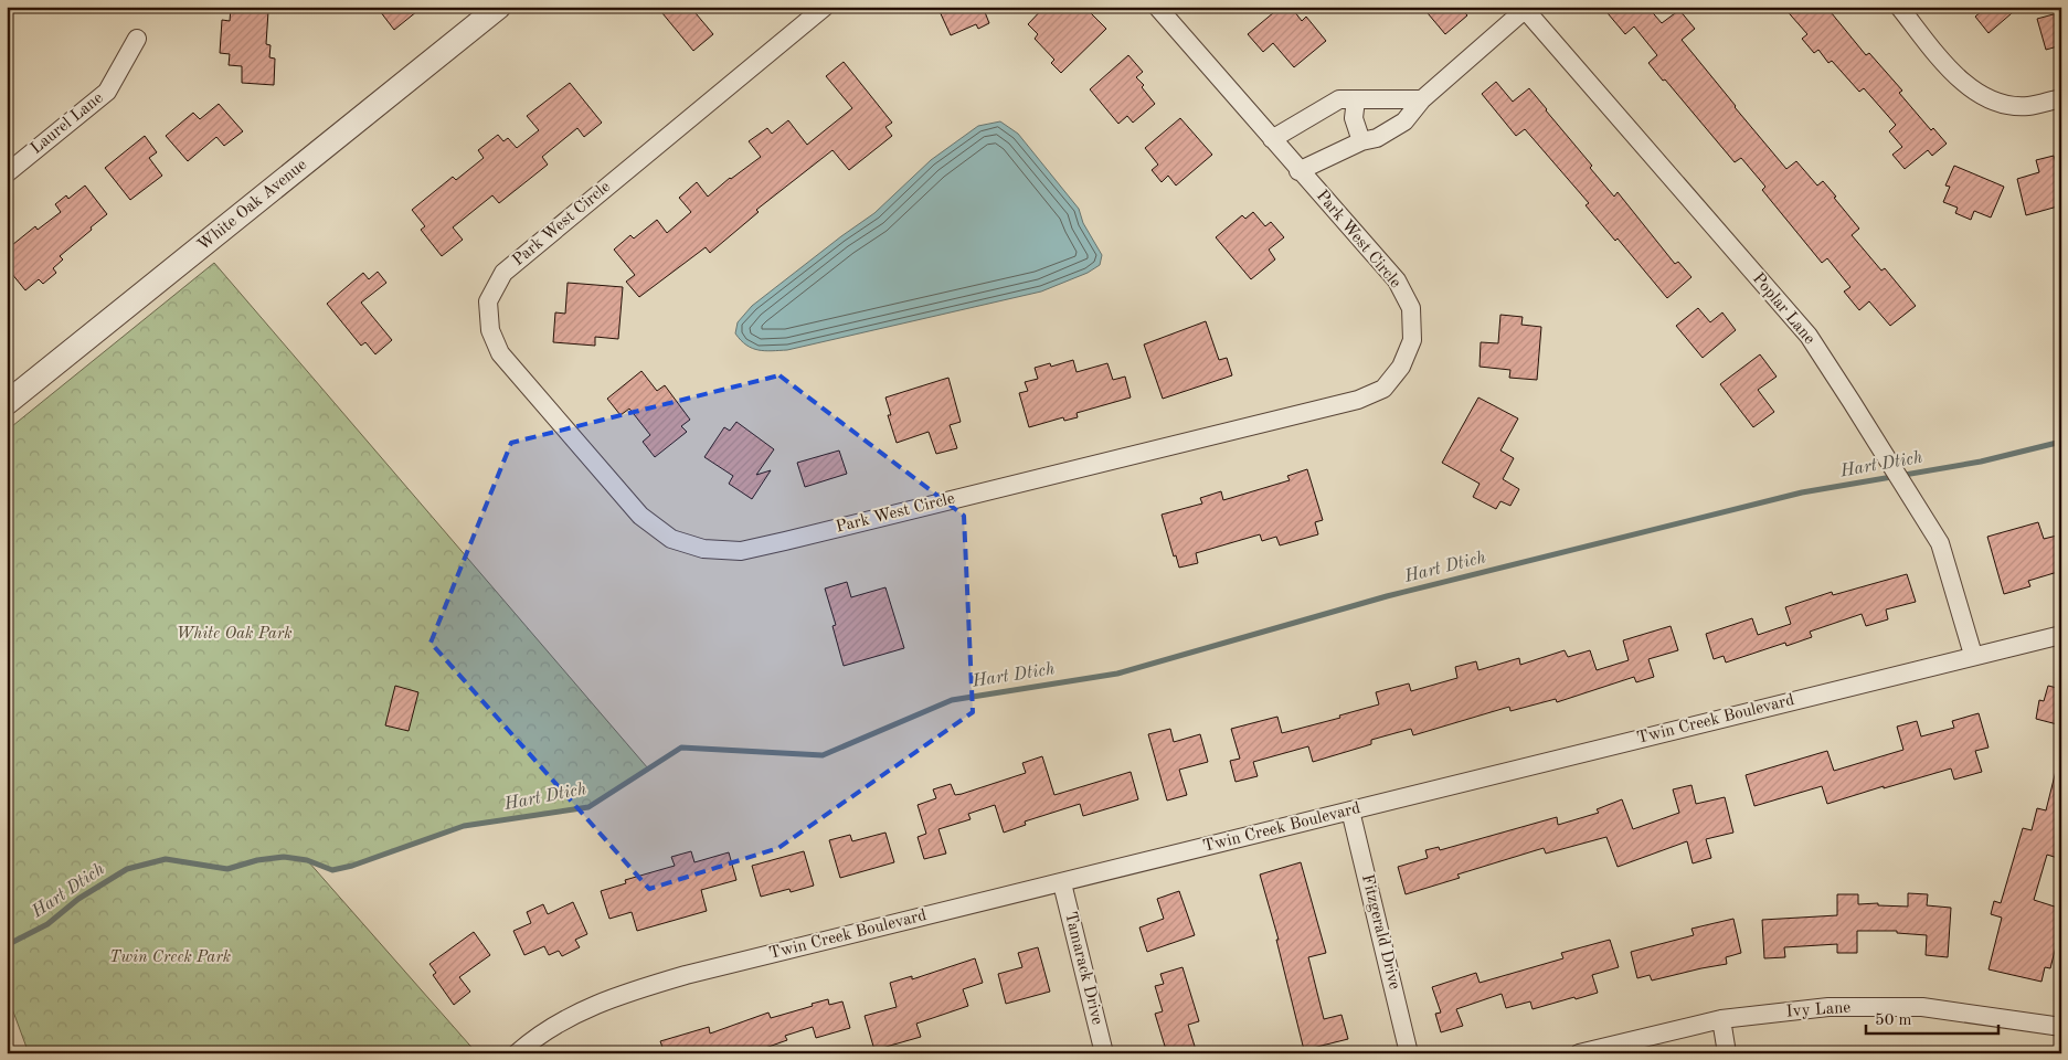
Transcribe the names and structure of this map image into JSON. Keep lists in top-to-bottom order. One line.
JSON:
{"streets":{"street":["Laurel Lane","White Oak Avenue","Park West Circle","Poplar Lane","Twin Creek Boulevard","Fitzgerald Drive","Tamarack Drive","Ivy Lane"]},"crossings":[["Poplar Lane","Twin Creek Boulevard"],["Twin Creek Boulevard","Fitzgerald Drive"],["Twin Creek Boulevard","Tamarack Drive"]],"water":["Hart Dtich"],"parks":["White Oak Park","Twin Creek Park"],"scale_bar":"50 m"}
